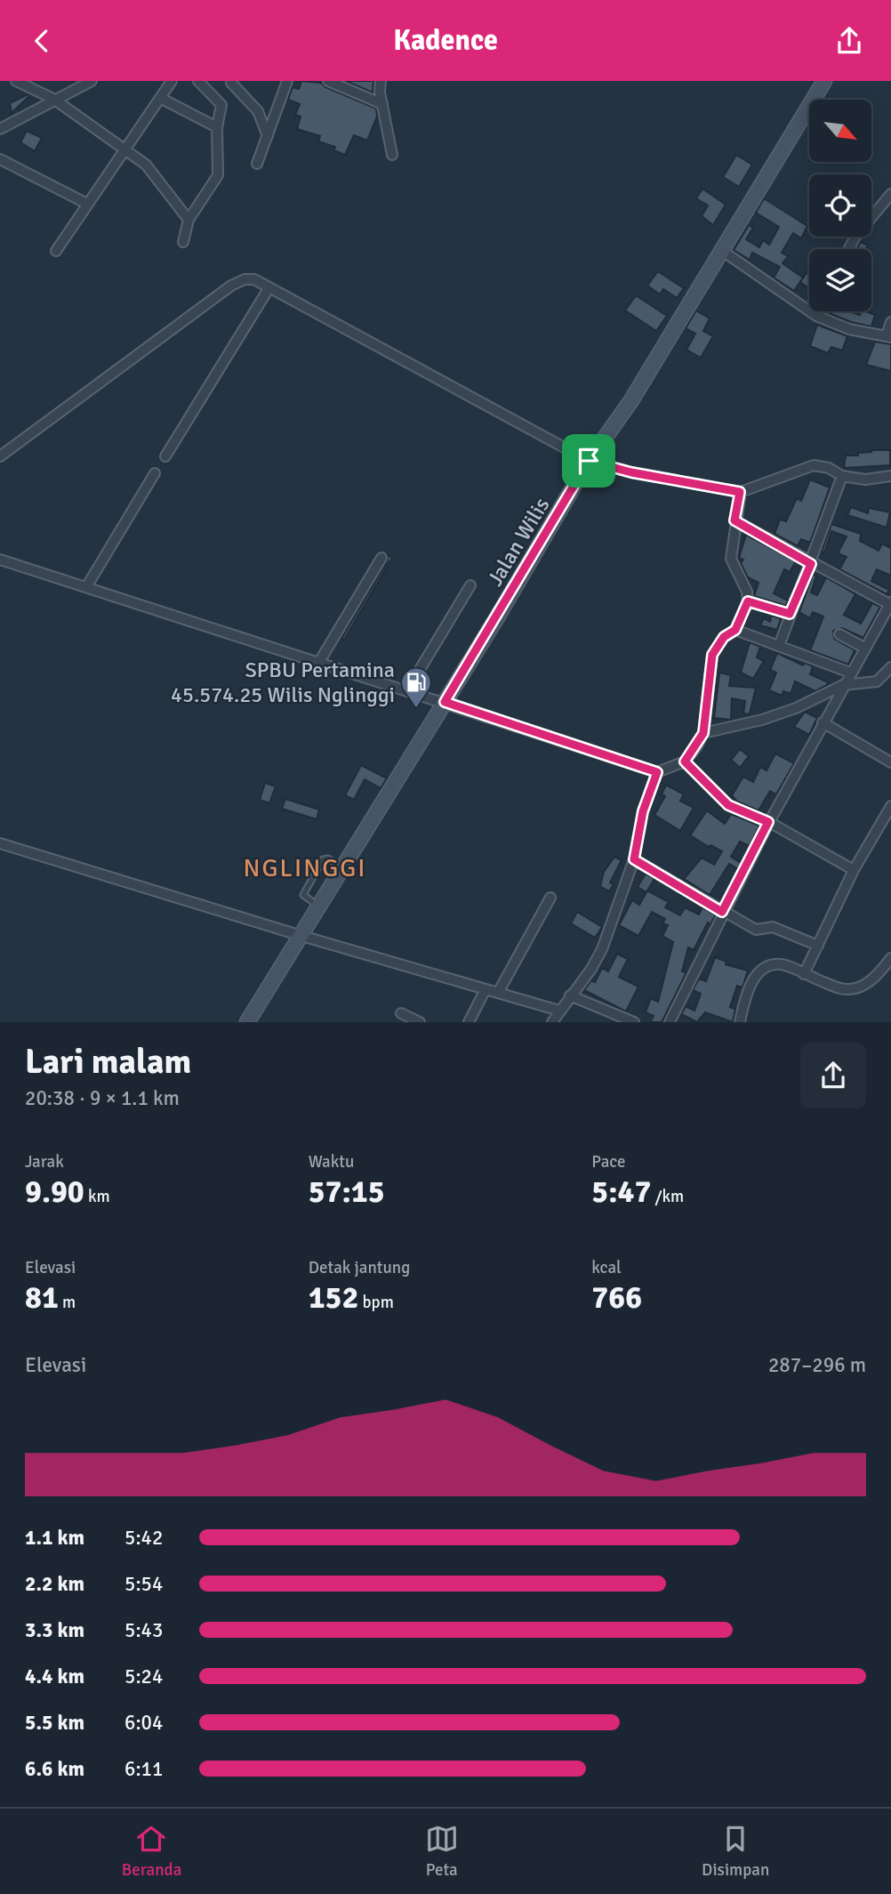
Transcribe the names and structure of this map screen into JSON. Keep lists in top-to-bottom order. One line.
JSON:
{"streets":{"main road":["Jalan Wilis"]},"districts":["NGLINGGI"],"places":{"fuel station":["SPBU Pertamina 45.574.25 Wilis Nglinggi"]},"north":"bottom right","page":{"header":"Kadence","heading":["Lari malam","20:38 · 9 × 1.1 km"],"stats":[["Jarak","9.90 km"],["Waktu","57:15"],["Pace","5:47 /km"],["Elevasi","81 m"],["Detak jantung","152 bpm"],["kcal","766"]],"chart":["Elevasi","287–296 m"],"list":[{"name":"1.1 km","note":"5:42"},{"name":"2.2 km","note":"5:54"},{"name":"3.3 km","note":"5:43"},{"name":"4.4 km","note":"5:24"},{"name":"5.5 km","note":"6:04"},{"name":"6.6 km","note":"6:11"}],"tabs":["Beranda","Peta","Disimpan"]}}
